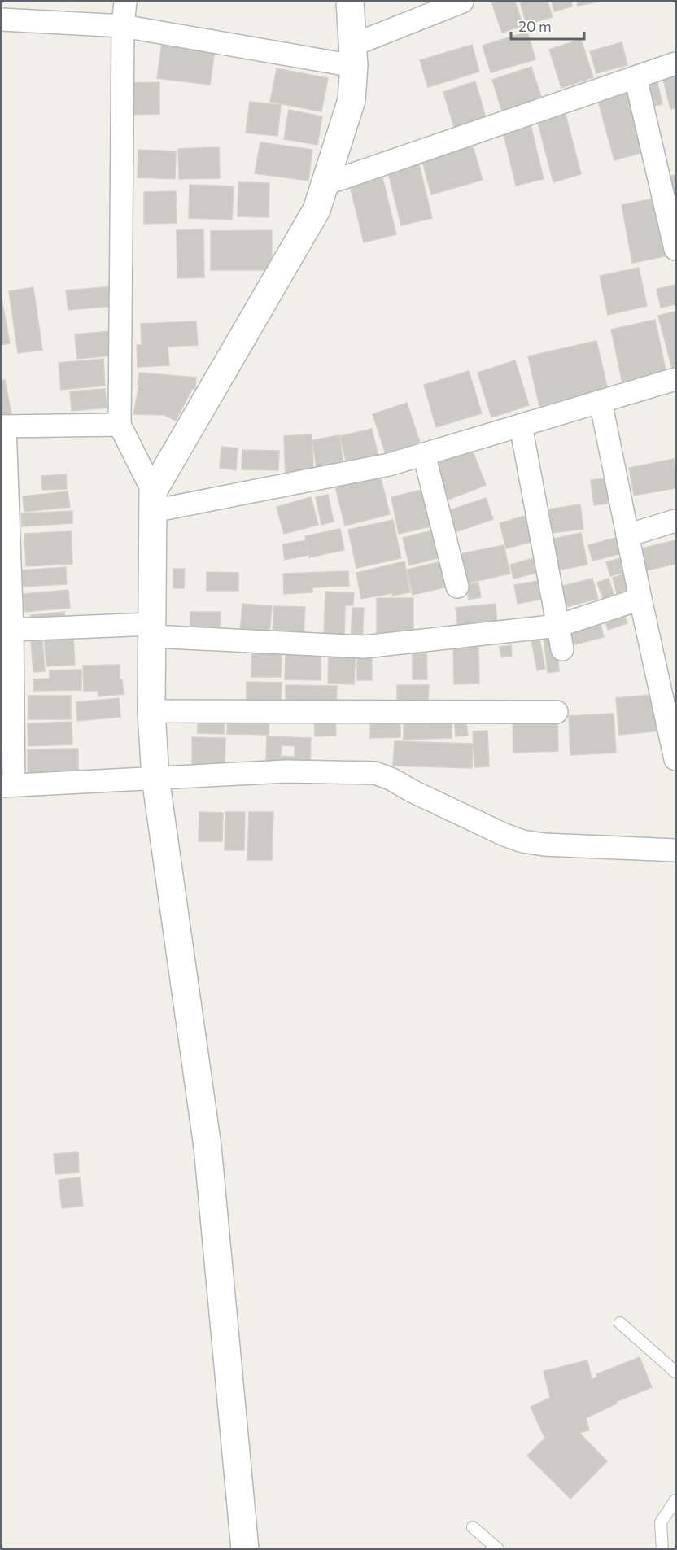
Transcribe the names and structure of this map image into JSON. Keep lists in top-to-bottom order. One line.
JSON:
{"scale_bar":"20 m"}
